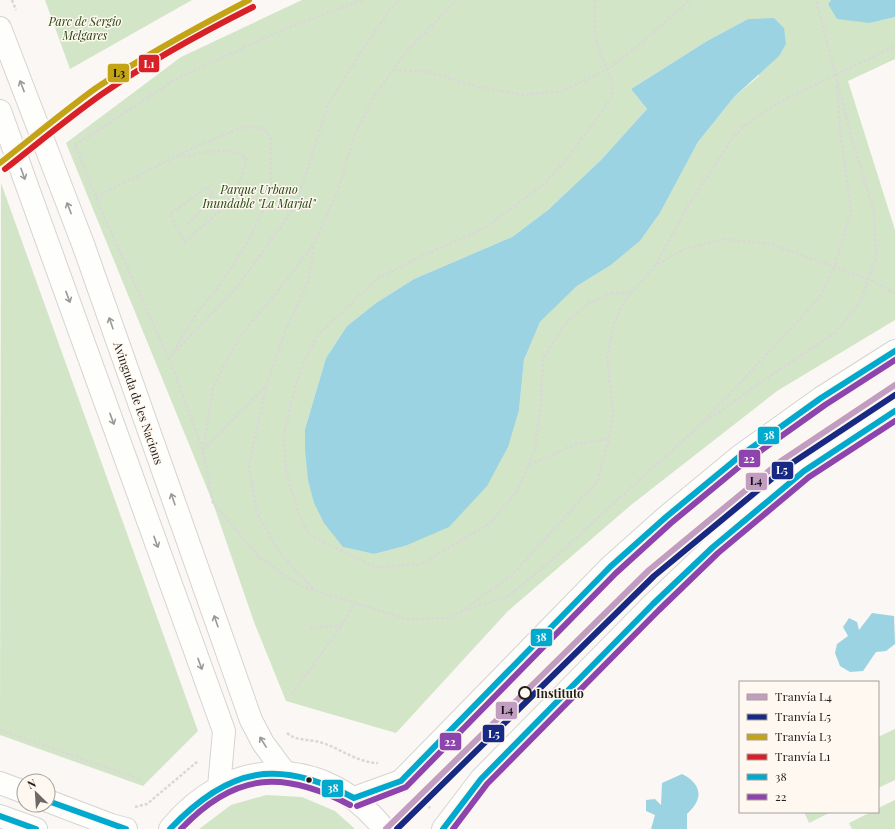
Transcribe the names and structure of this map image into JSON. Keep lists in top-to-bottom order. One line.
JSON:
{"streets":{"street":["Avinguda de les Nacions"]},"parks":["Parc de Sergio Melgares","Parque Urbano Inundable \"La Marjal\""],"places":["Instituto"],"lines":["tram line L3","tram line L1","transit line 38","transit line 22","tram line L4","tram line L5"],"legend":["Tranvía L4","Tranvía L5","Tranvía L3","Tranvía L1","38","22"],"north":"top left"}
